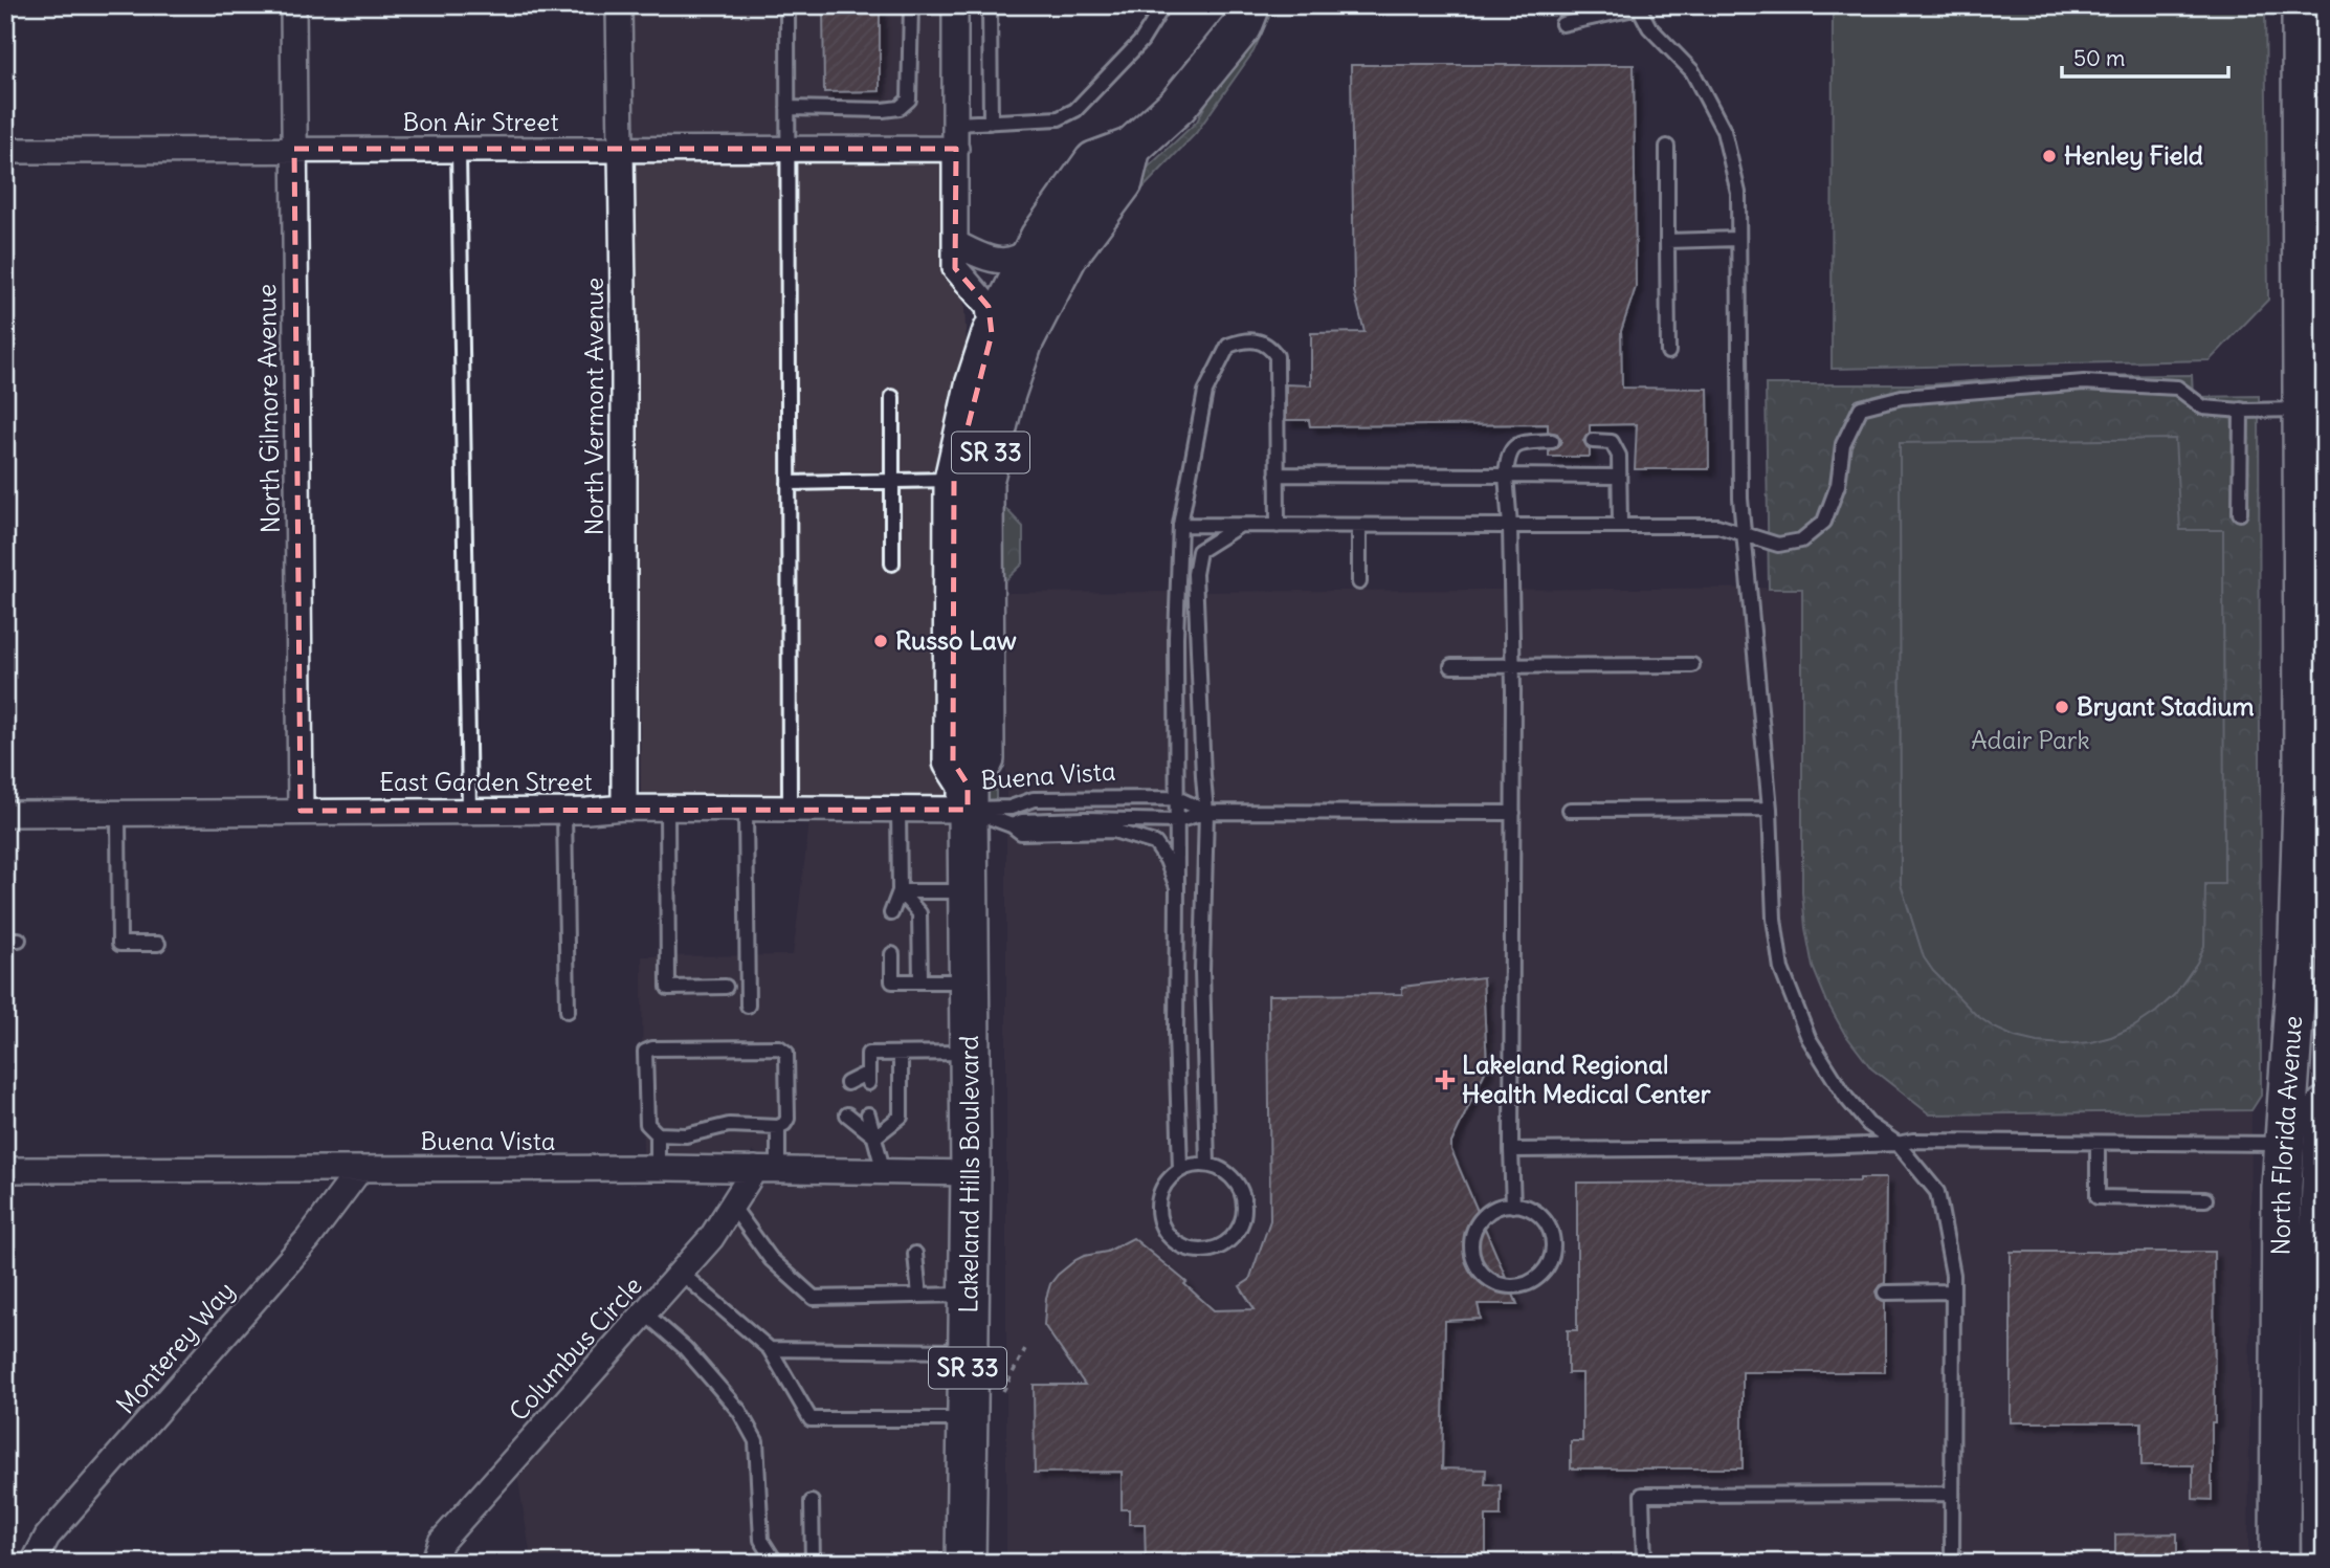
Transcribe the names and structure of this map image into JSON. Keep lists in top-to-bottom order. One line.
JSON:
{"streets":{"main road":["SR 33","North Florida Avenue","Lakeland Hills Boulevard"],"street":["Bon Air Street","North Vermont Avenue","North Gilmore Avenue","Buena Vista","East Garden Street","Monterey Way","Columbus Circle"]},"crossings":[["Bon Air Street","North Vermont Avenue"],["Bon Air Street","North Gilmore Avenue"],["North Vermont Avenue","East Garden Street"],["North Gilmore Avenue","East Garden Street"],["Buena Vista","East Garden Street"],["Buena Vista","Lakeland Hills Boulevard"],["Buena Vista","Monterey Way"],["Buena Vista","Columbus Circle"],["East Garden Street","Lakeland Hills Boulevard"]],"parks":["Adair Park"],"places":{"other":["Henley Field","Russo Law","Bryant Stadium"],"health":["Lakeland Regional Health Medical Center"]},"scale_bar":"50 m"}
